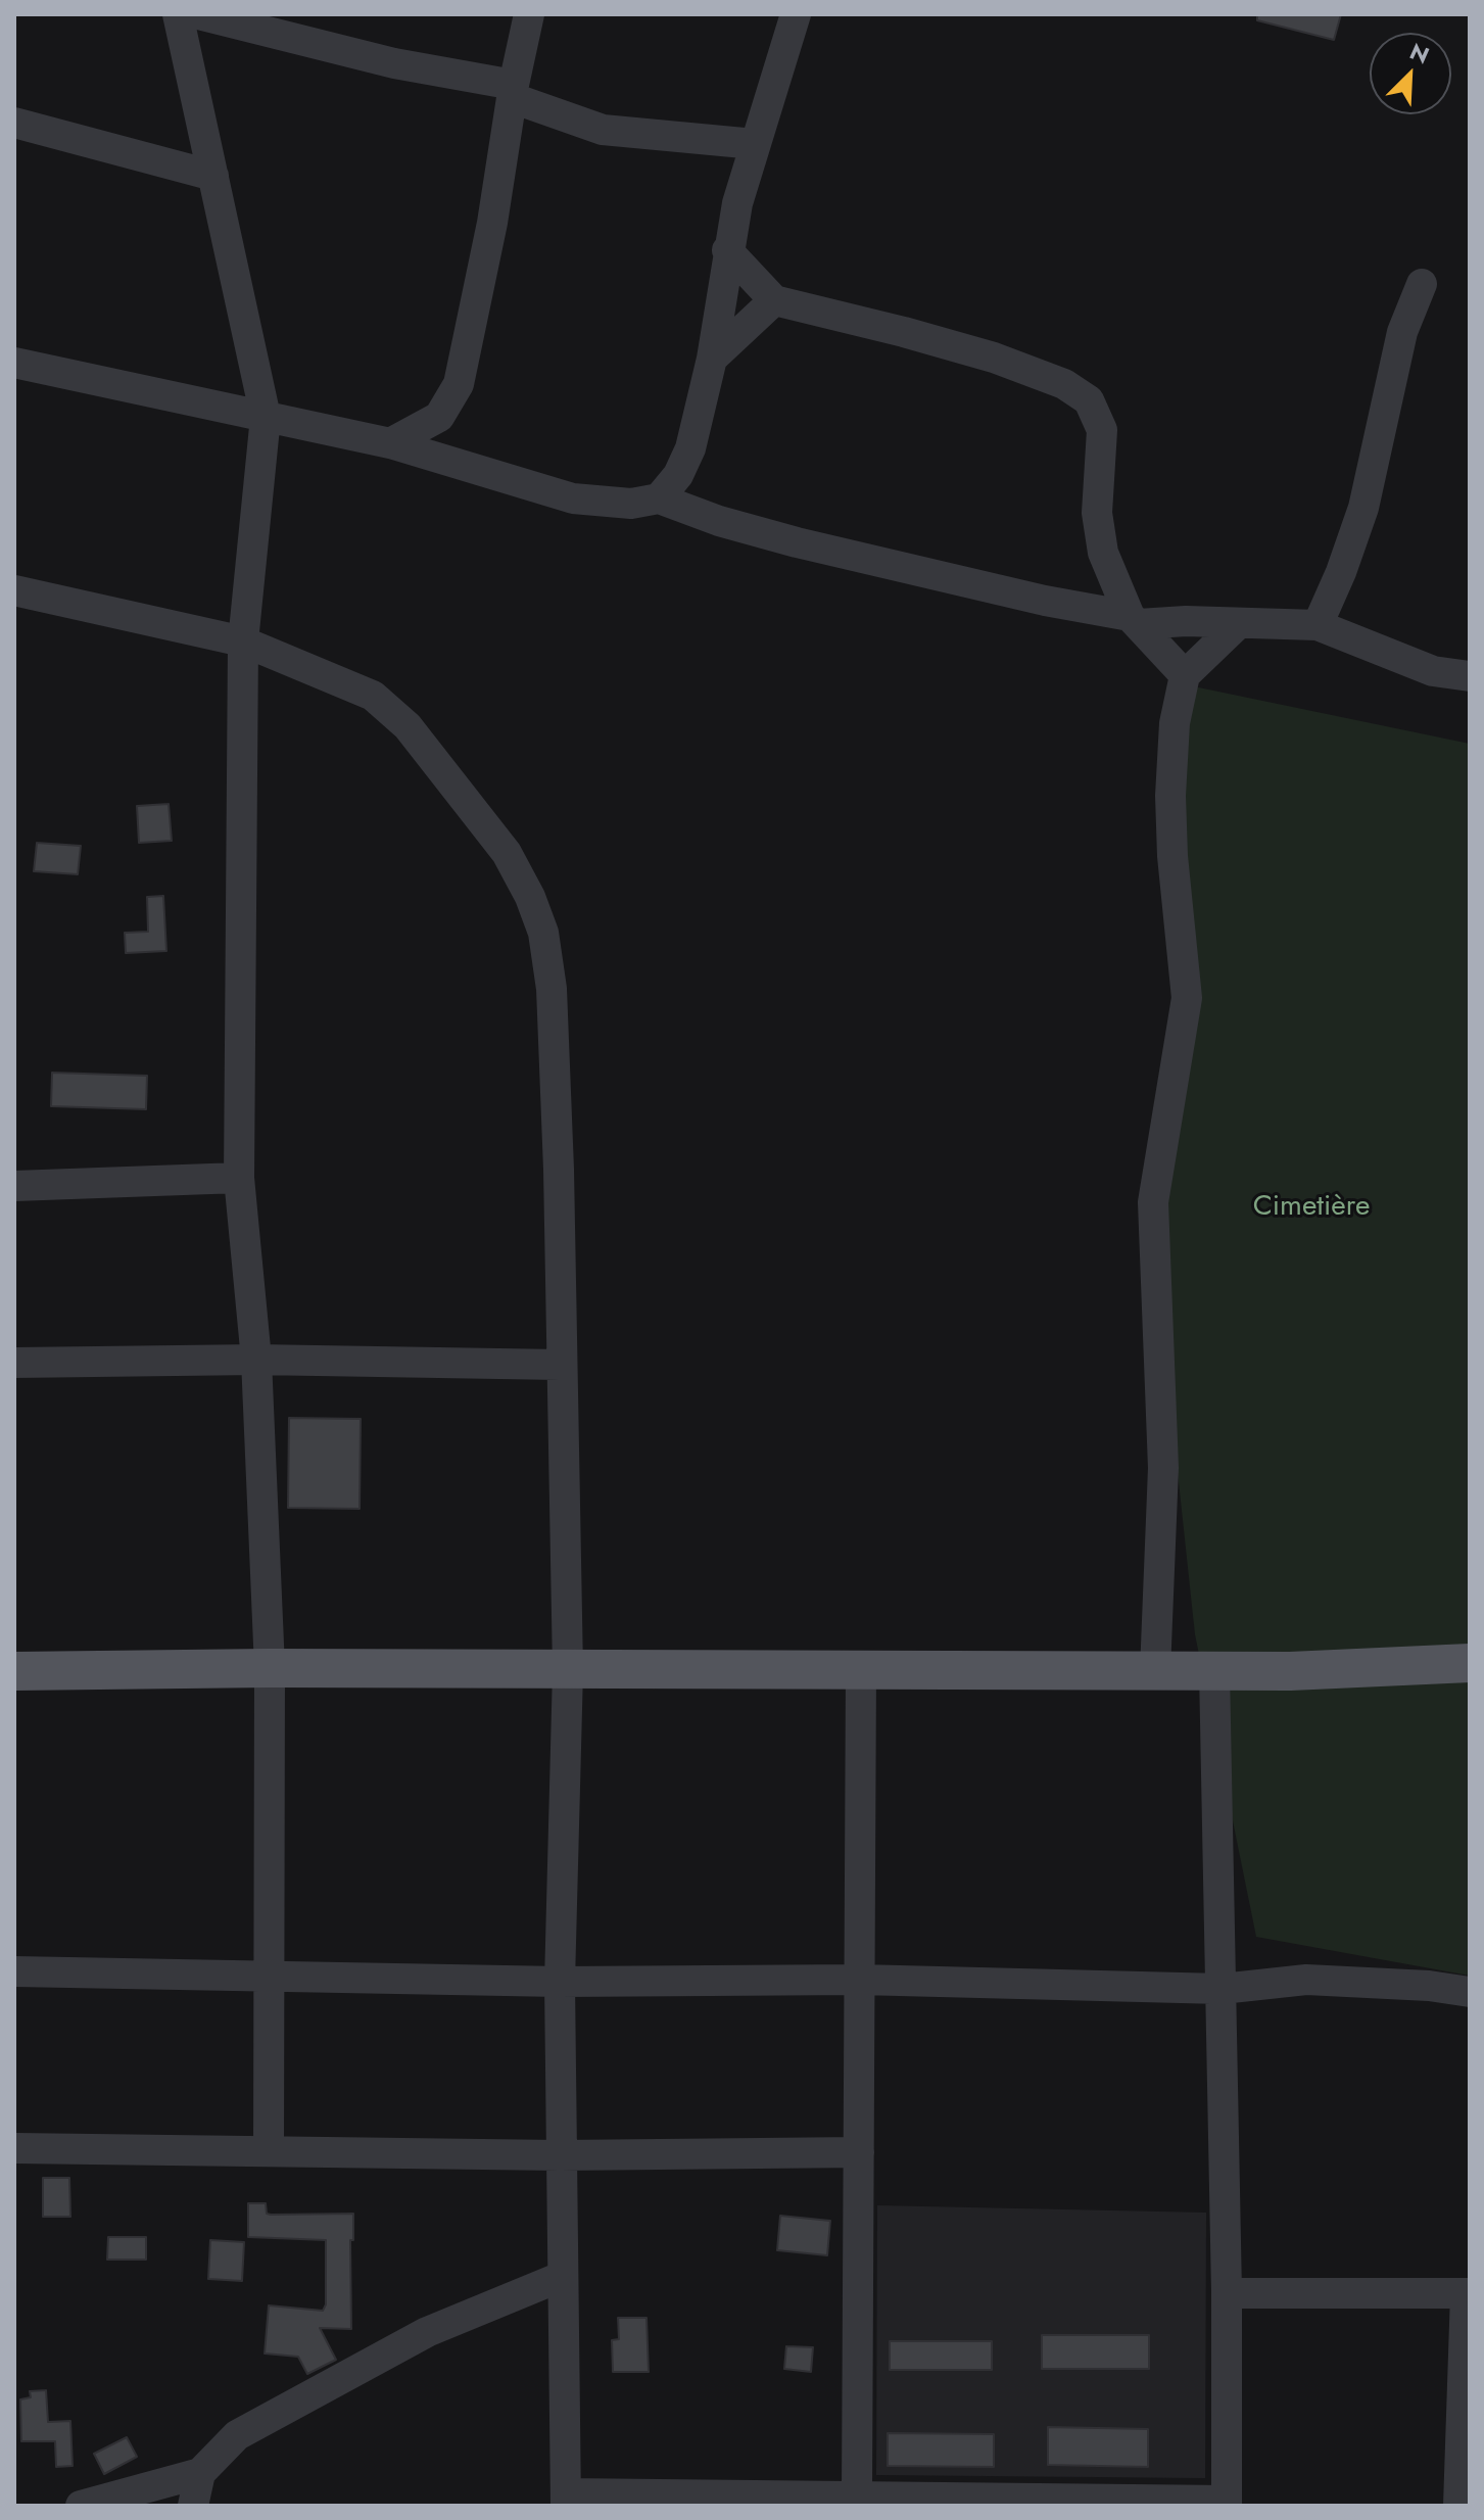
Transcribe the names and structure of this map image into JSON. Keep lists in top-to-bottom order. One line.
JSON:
{"parks":["Cimetière"],"north":"top right"}
